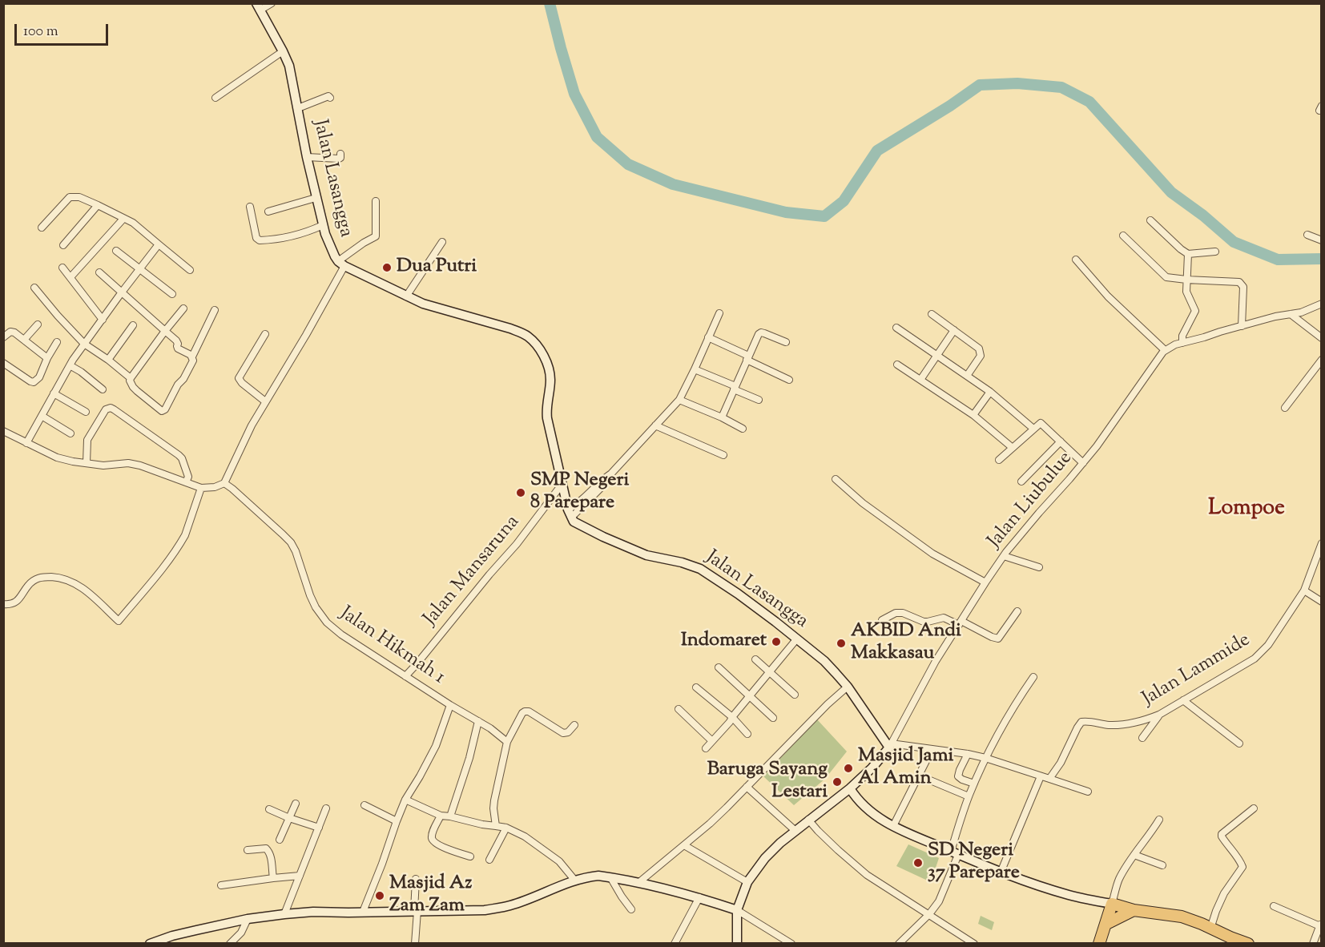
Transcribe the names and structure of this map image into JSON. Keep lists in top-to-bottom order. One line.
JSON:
{"streets":{"street":["Jalan Lasangga","Jalan Liubulue","Jalan Mansaruna","Jalan Hikmah 1","Jalan Lammide"]},"crossings":[["Jalan Lasangga","Jalan Liubulue"],["Jalan Lasangga","Jalan Mansaruna"],["Jalan Mansaruna","Jalan Hikmah 1"]],"districts":["Lompoe"],"places":["Dua Putri","SMP Negeri 8 Parepare","Indomaret","AKBID Andi Makkasau","Masjid Jami Al Amin","Baruga Sayang Lestari","SD Negeri 37 Parepare","Masjid Az Zam Zam"],"scale_bar":"100 m"}
